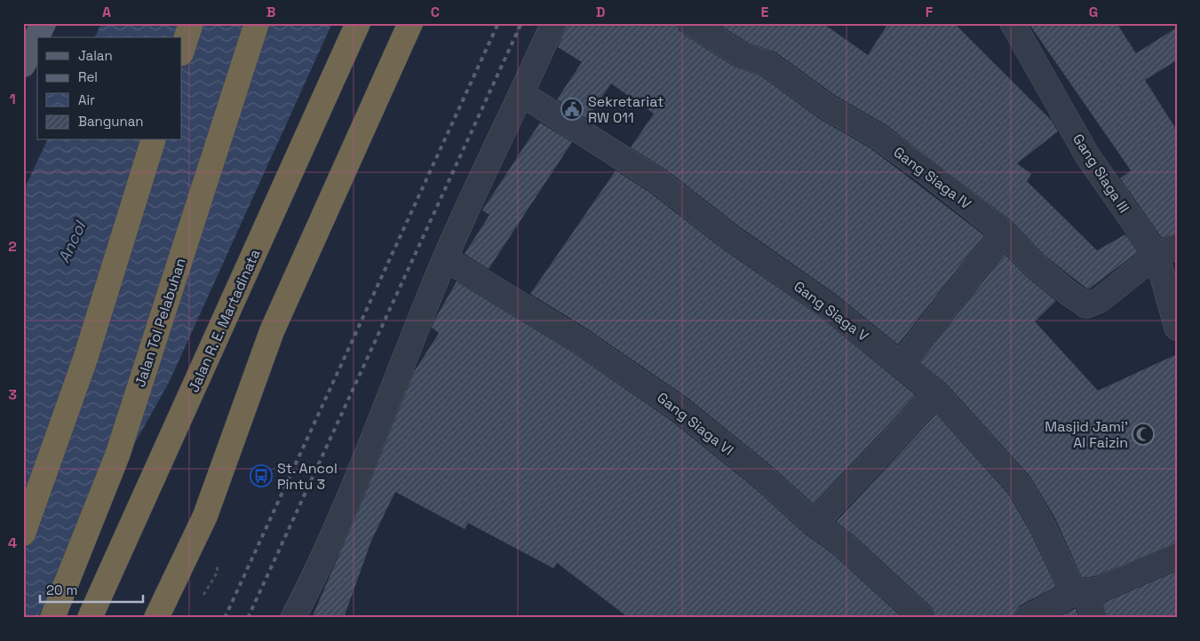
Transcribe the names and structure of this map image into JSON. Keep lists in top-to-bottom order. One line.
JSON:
{"streets":{"highway":["Jalan R. E. Martadinata","Jalan Tol Pelabuhan"],"street":["Gang Siaga III","Gang Siaga IV","Gang Siaga V","Gang Siaga VI"]},"crossings":[["Gang Siaga III","Gang Siaga IV"]],"water":["Ancol"],"places":{"public building":["Sekretariat RW 011"],"mosque":["Masjid Jami' Al Faizin"],"bus stop":["St. Ancol Pintu 3"]},"legend":["Jalan","Rel","Air","Bangunan"],"scale_bar":"20 m","grid":{"columns":["A","B","C","D","E","F","G"],"rows":["1","2","3","4"]}}
